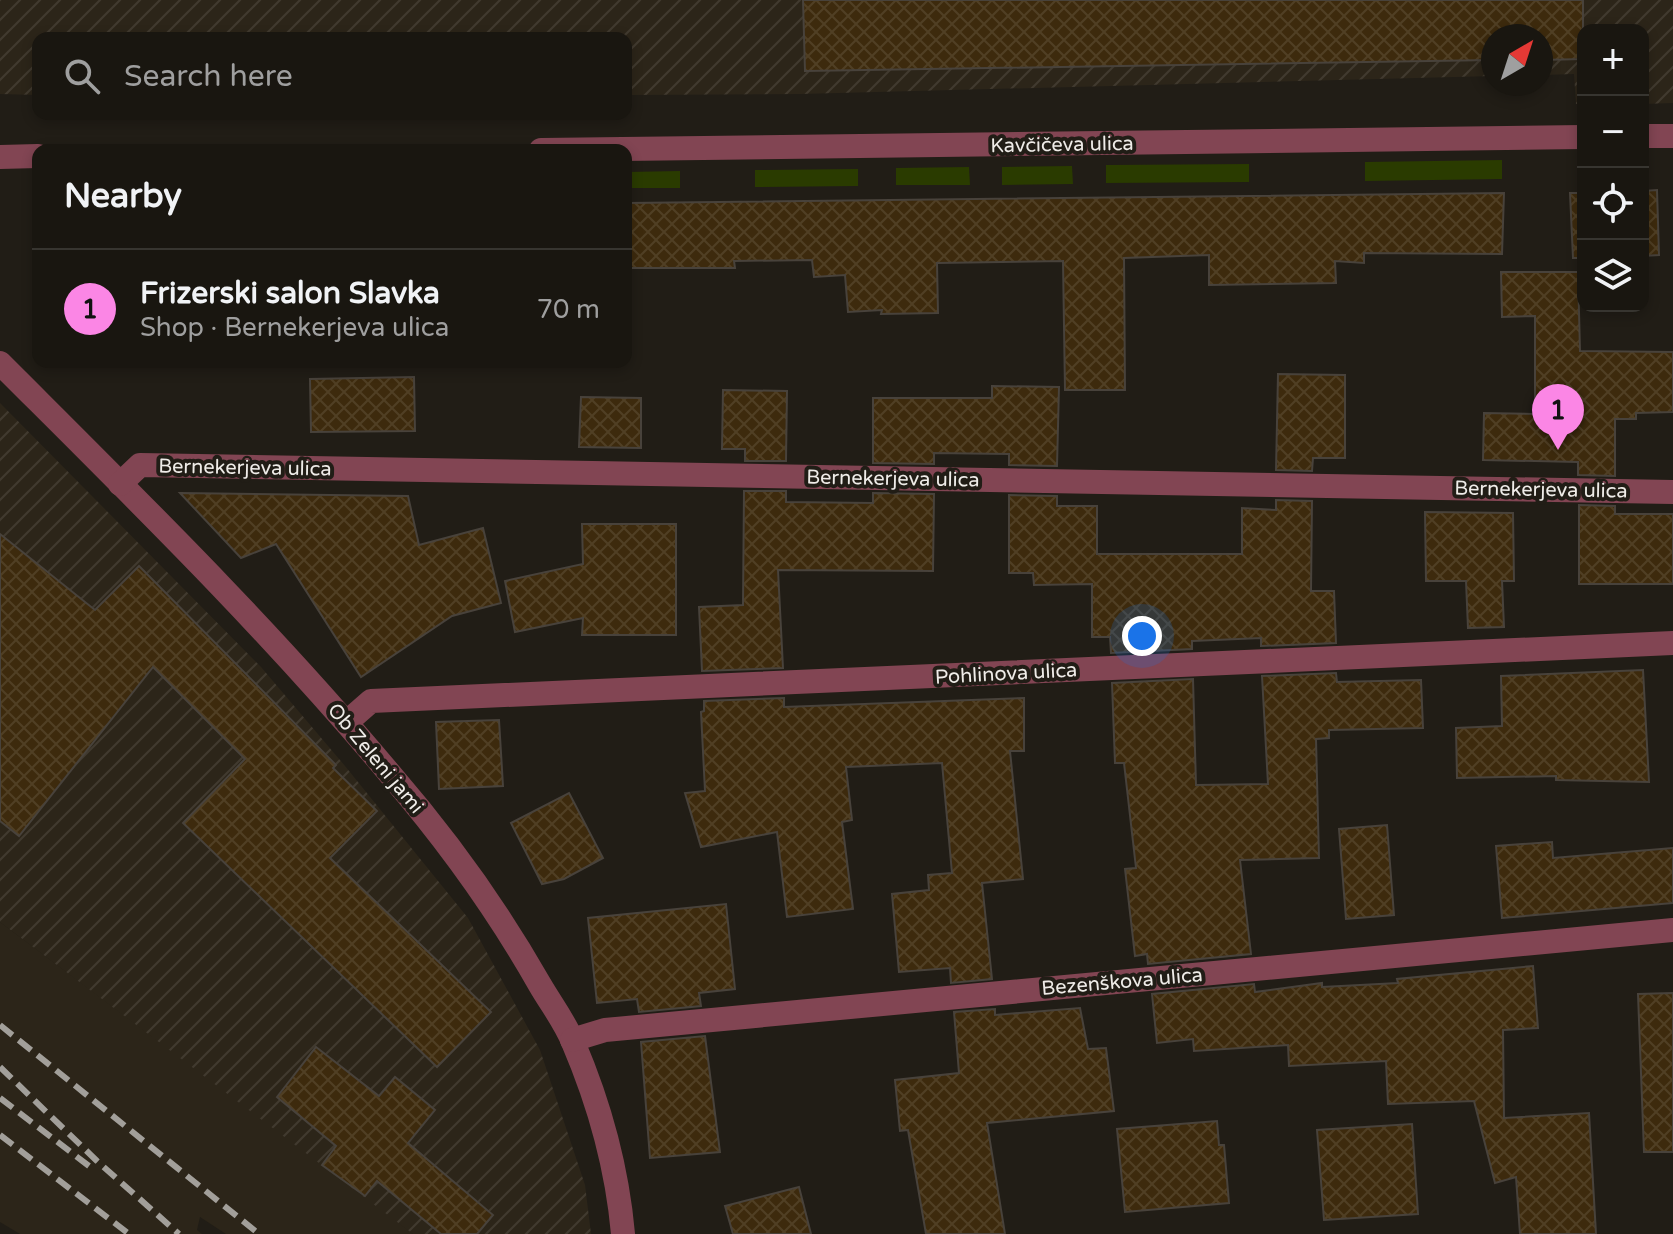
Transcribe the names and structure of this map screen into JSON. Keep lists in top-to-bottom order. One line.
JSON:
{"streets":{"street":["Kavčičeva ulica","Bernekerjeva ulica","Pohlinova ulica","Ob Zeleni jami","Bezenškova ulica"]},"crossings":[["Bernekerjeva ulica","Ob Zeleni jami"],["Pohlinova ulica","Ob Zeleni jami"],["Ob Zeleni jami","Bezenškova ulica"]],"north":"top right","page":{"map_buttons":["+","−"],"search":"Search here","heading":"Nearby","list":[{"mark":"1","name":"Frizerski salon Slavka","note":"Shop · Bernekerjeva ulica","value":"70 m"}],"pins":"1"}}
